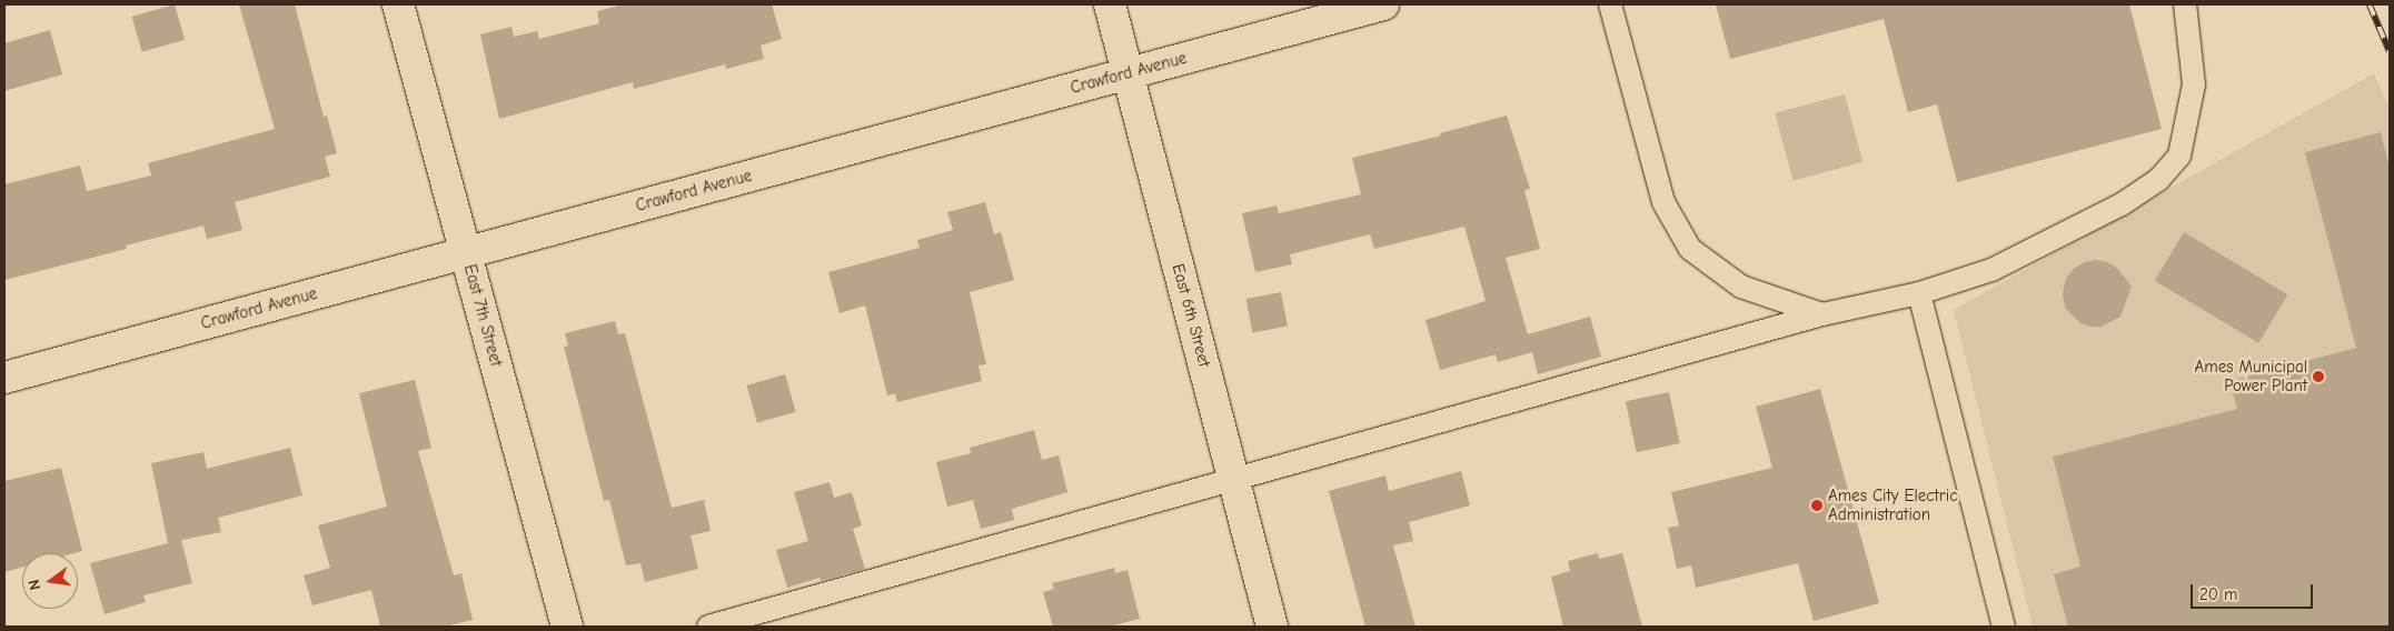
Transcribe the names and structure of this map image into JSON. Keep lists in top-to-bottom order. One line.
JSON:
{"streets":{"street":["Crawford Avenue","East 7th Street","East 6th Street"]},"crossings":[["Crawford Avenue","East 7th Street"],["Crawford Avenue","East 6th Street"]],"places":["Ames Municipal Power Plant","Ames City Electric Administration"],"scale_bar":"20 m","north":"left"}
